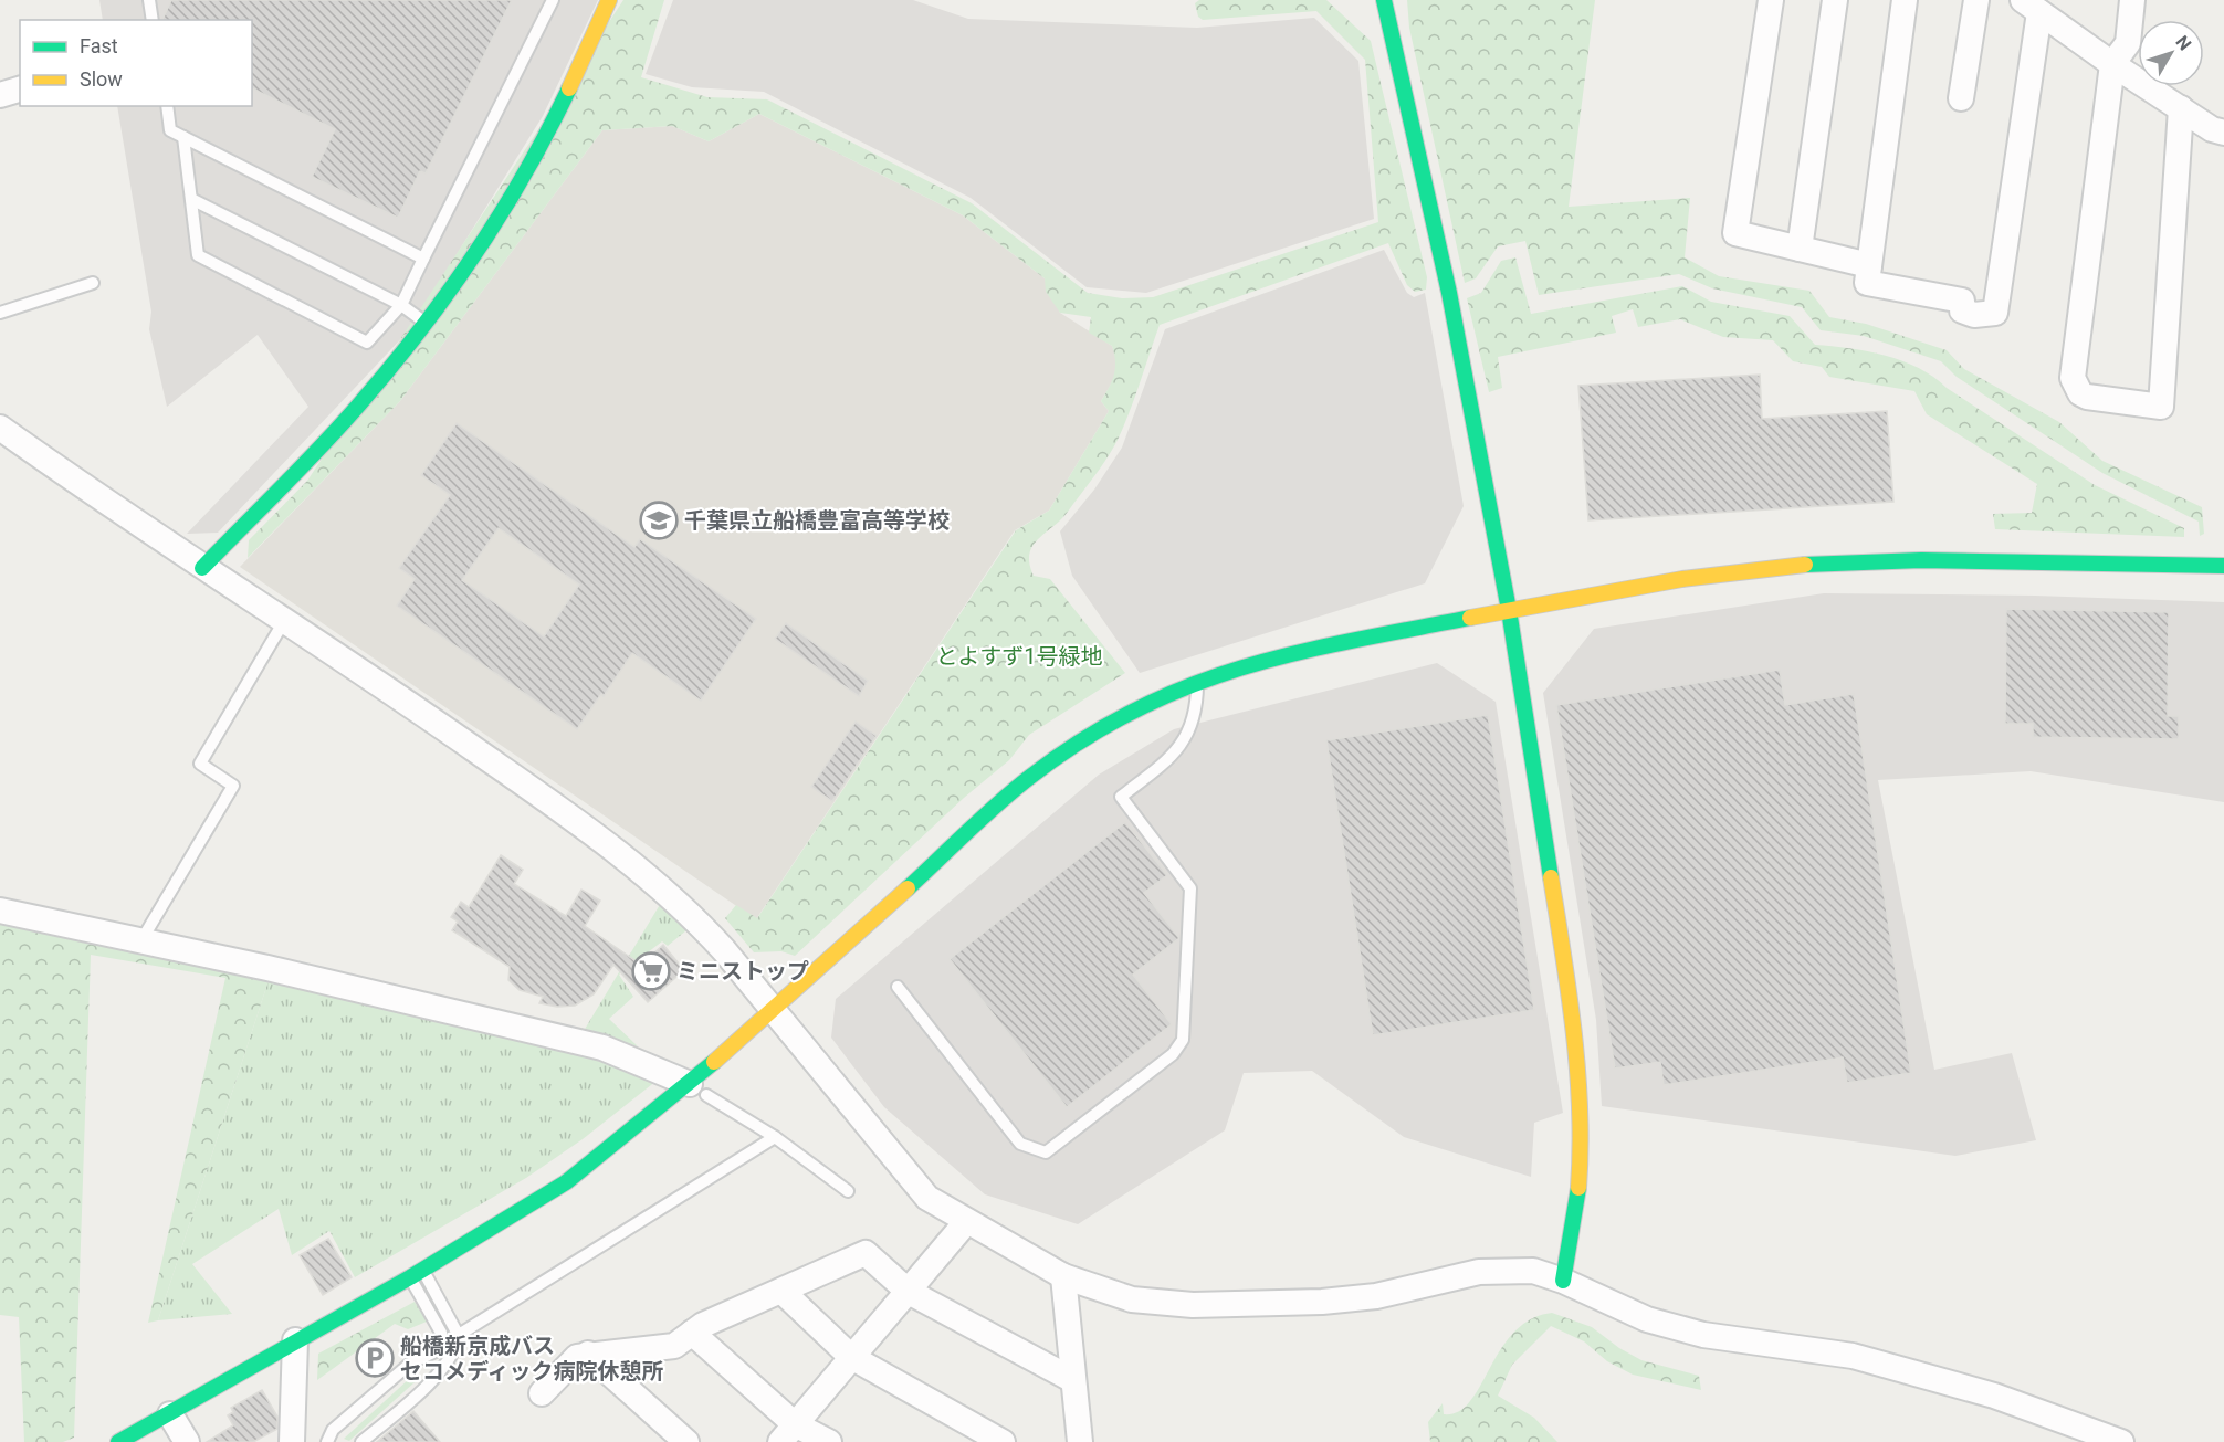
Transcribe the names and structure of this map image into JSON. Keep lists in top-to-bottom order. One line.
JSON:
{"parks":["とよすず1号緑地"],"places":{"school or university":["千葉県立船橋豊富高等学校"],"supermarket":["ミニストップ"],"parking":["船橋新京成バス セコメディック病院休憩所"]},"legend":["Fast","Slow"],"north":"top right"}
